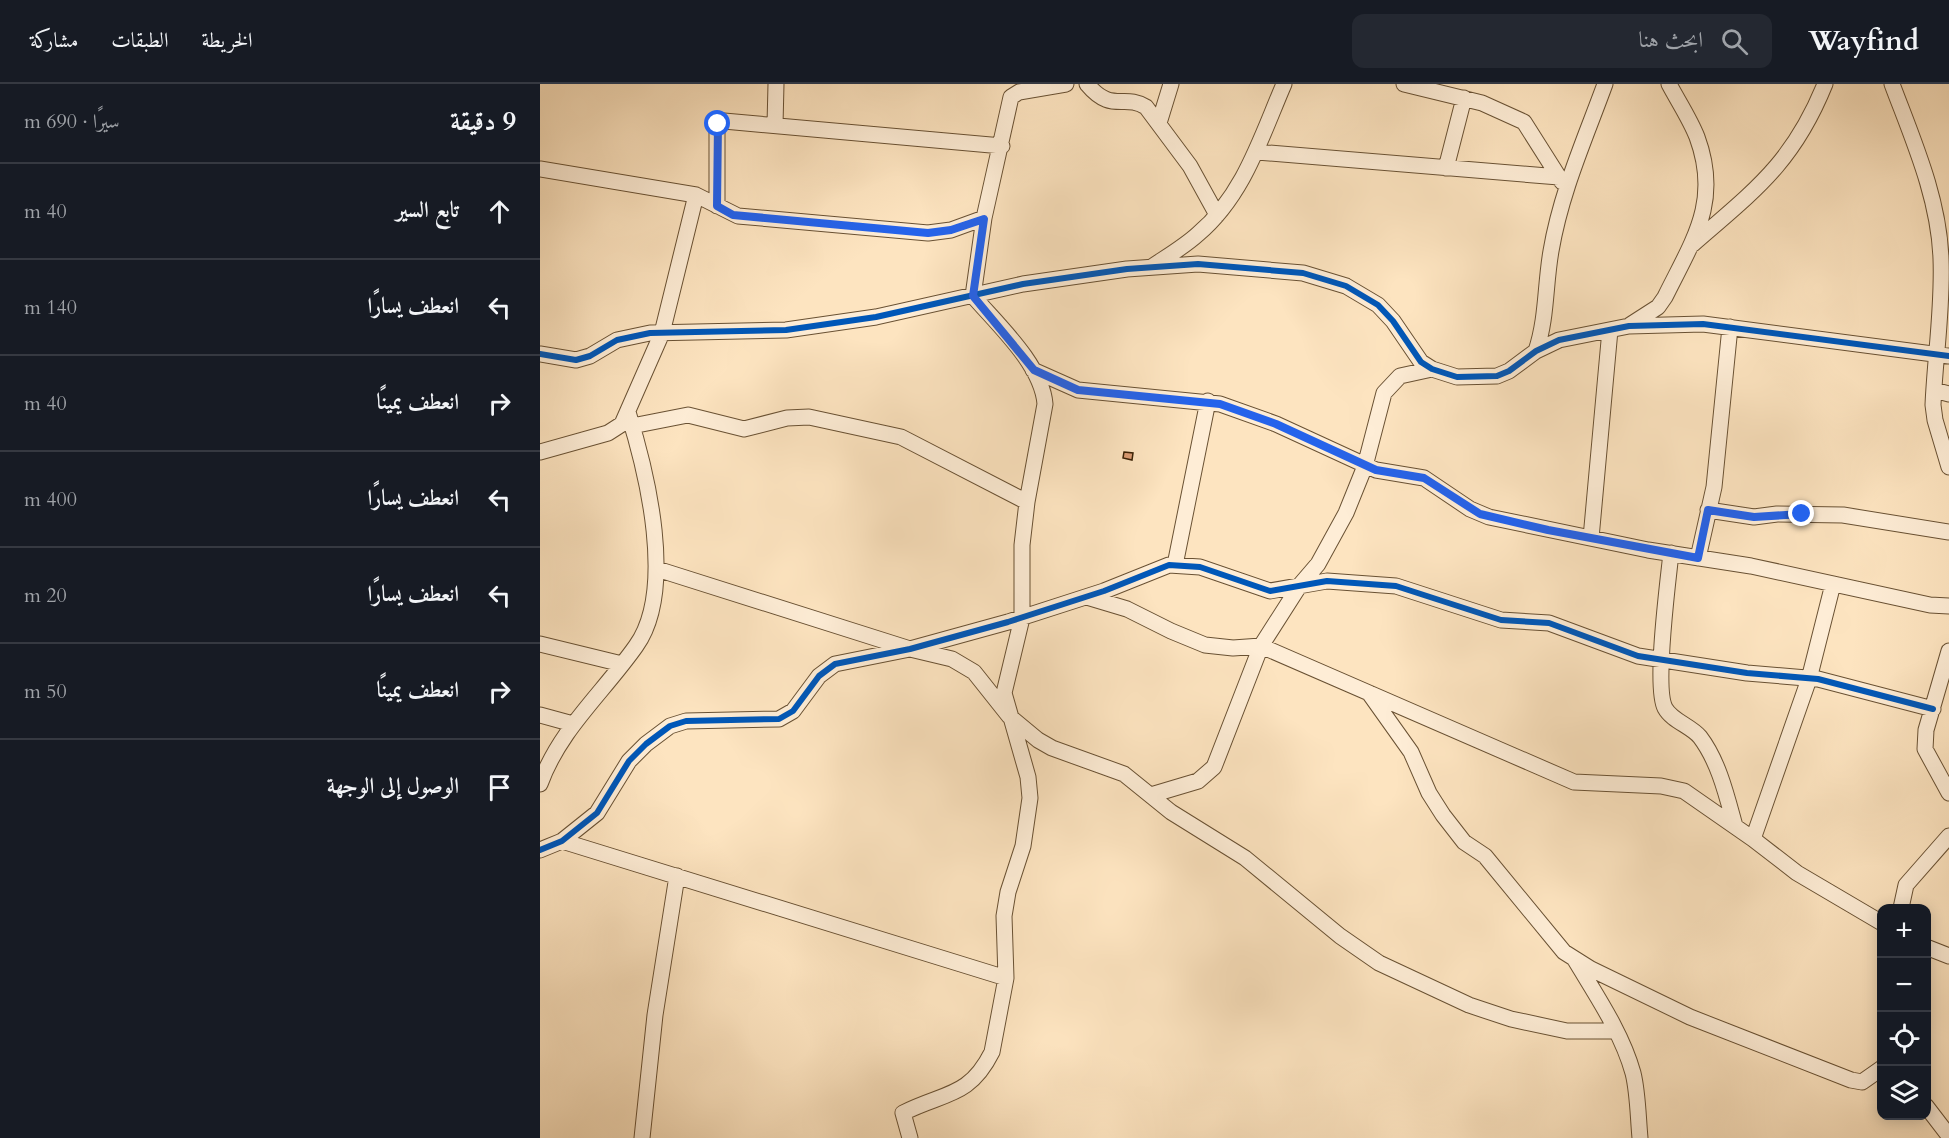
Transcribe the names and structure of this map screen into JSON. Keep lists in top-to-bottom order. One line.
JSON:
{"page":{"header":"Wayfind","search":"ابحث هنا","nav":["الخريطة","الطبقات","مشاركة"],"heading":["9 دقيقة","سيرًا · 690 m"],"list":[["تابع السير","40 m"],["انعطف يسارًا","140 m"],["انعطف يمينًا","40 m"],["انعطف يسارًا","400 m"],["انعطف يسارًا","20 m"],["انعطف يمينًا","50 m"],"الوصول إلى الوجهة"],"map_buttons":["+","−"]}}
